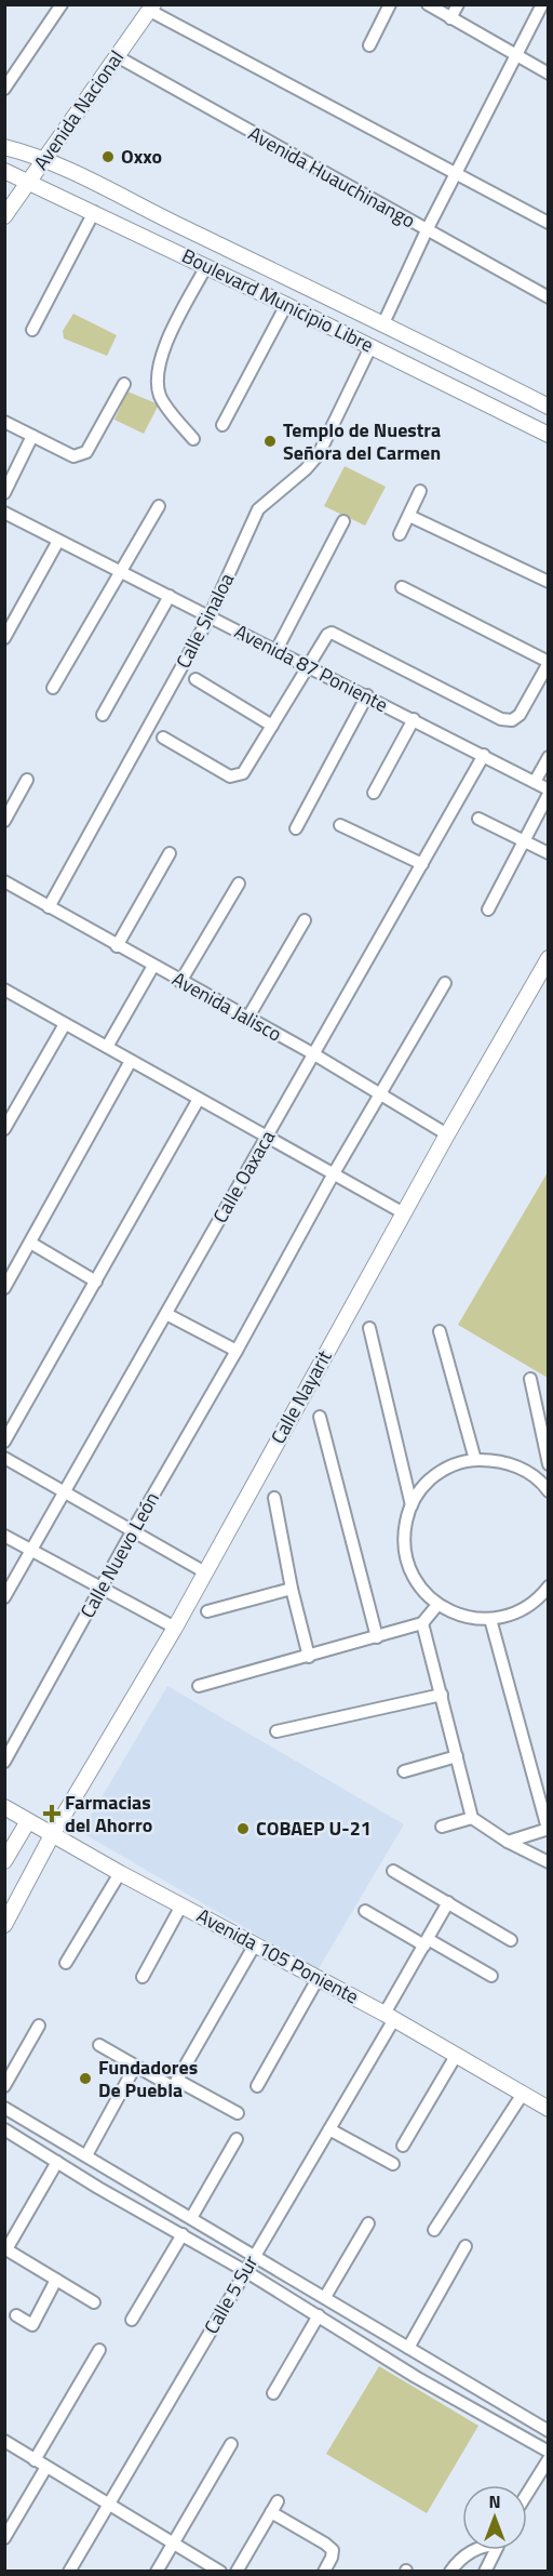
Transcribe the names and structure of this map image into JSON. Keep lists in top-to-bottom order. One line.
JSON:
{"streets":{"street":["Avenida Nacional","Avenida Huauchinango","Boulevard Municipio Libre","Calle Sinaloa","Avenida 87 Poniente","Avenida Jalisco","Calle Oaxaca","Calle Nayarit","Calle Nuevo León","Avenida 105 Poniente","Calle 5 Sur"]},"crossings":[["Avenida Nacional","Avenida Huauchinango"],["Avenida Nacional","Boulevard Municipio Libre"],["Boulevard Municipio Libre","Calle Sinaloa"],["Calle Sinaloa","Avenida 87 Poniente"],["Calle Sinaloa","Avenida Jalisco"],["Avenida 87 Poniente","Calle Oaxaca"],["Avenida Jalisco","Calle Oaxaca"],["Avenida Jalisco","Calle Nayarit"],["Avenida Jalisco","Calle Nuevo León"],["Calle Nayarit","Avenida 105 Poniente"],["Avenida 105 Poniente","Calle 5 Sur"]],"places":{"other":["Oxxo","Templo de Nuestra Señora del Carmen","COBAEP U-21","Fundadores De Puebla"],"health":["Farmacias del Ahorro"]},"north":"top"}
